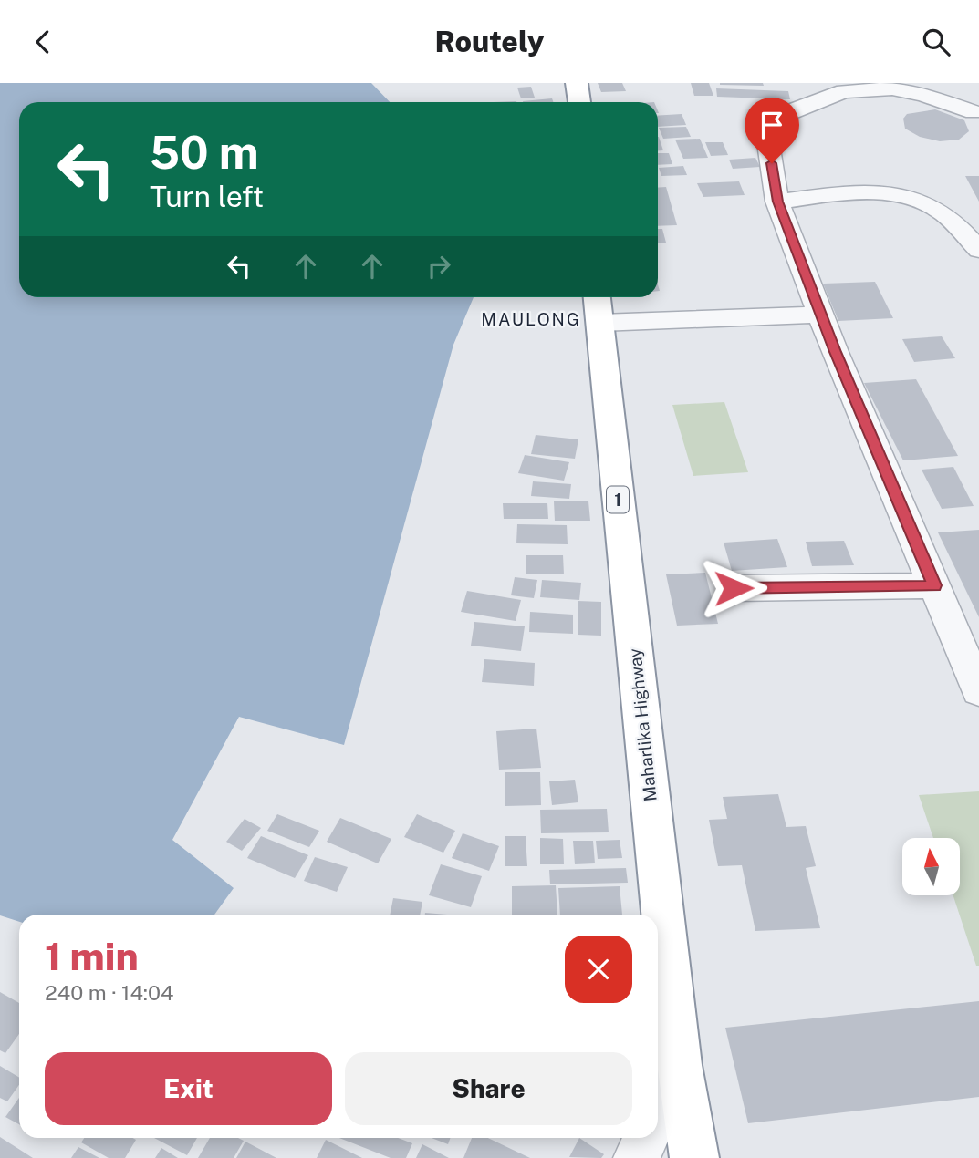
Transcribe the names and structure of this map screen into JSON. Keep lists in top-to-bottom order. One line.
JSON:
{"streets":{"highway":["1","Maharlika Highway"]},"districts":["MAULONG"],"north":"top","page":{"header":"Routely","turn":["50 m","Turn left"],"heading":["1 min","240 m · 14:04"],"buttons":["Exit","Share"]}}
